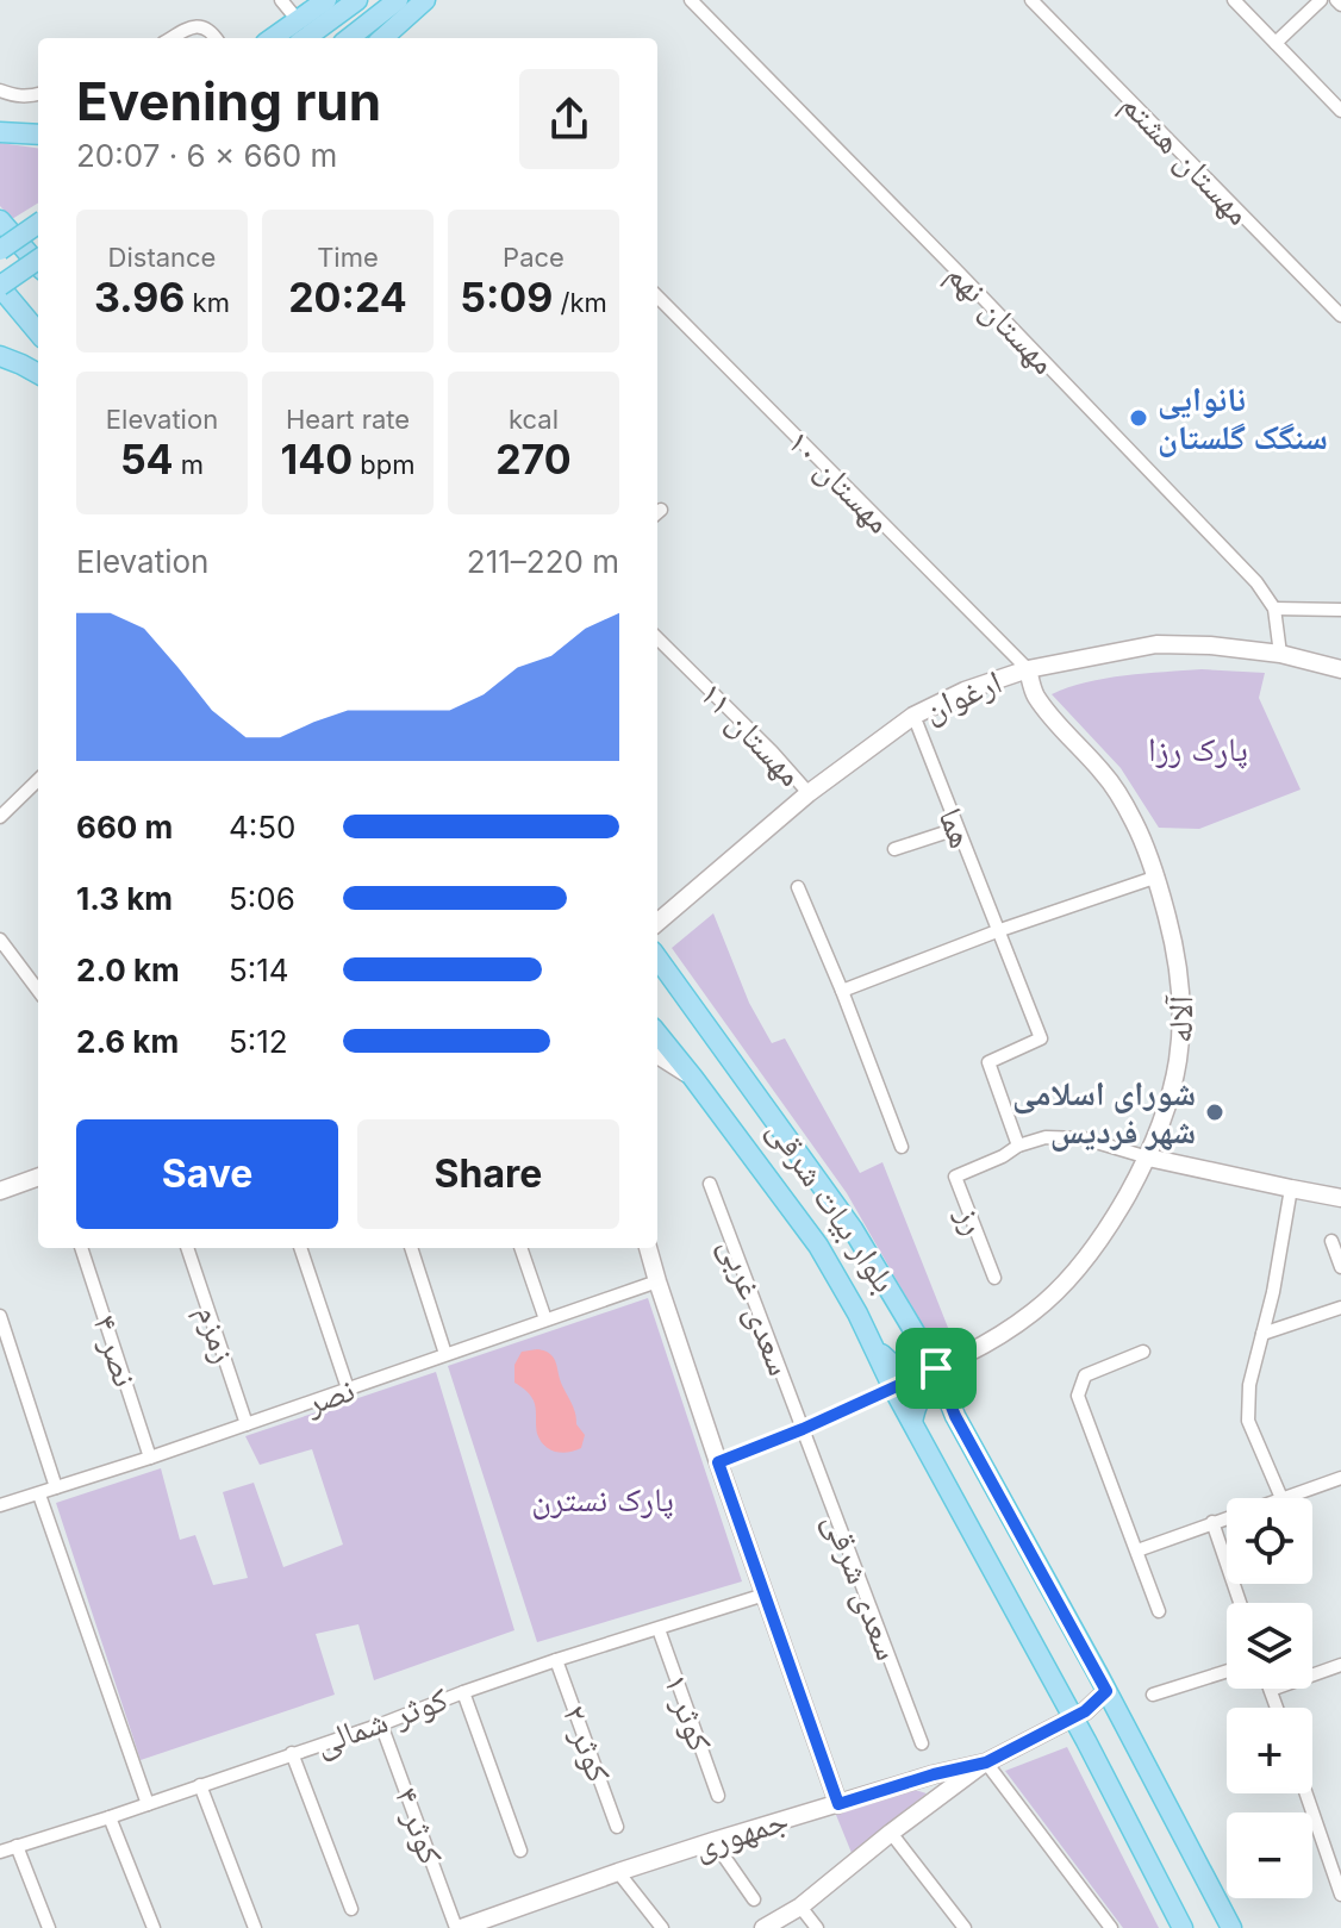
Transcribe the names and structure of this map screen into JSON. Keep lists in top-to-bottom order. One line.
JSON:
{"streets":{"main road":["بلوار بیات شرقی"],"street":["مهستان هشتم","مهستان نهم","مهستان ۱۰","ارغوان","مهستان ۱۱","هما","آلاله","رز","سعدی غربی","زمزم","نصر ۴","نصر","سعدی شرقی","کوثر ۱","کوثر شمالی","کوثر ۲","کوثر ۴","جمهوری"]},"crossings":[["مهستان نهم","ارغوان"],["مهستان ۱۰","ارغوان"],["مهستان ۱۰","آلاله"],["ارغوان","مهستان ۱۱"],["ارغوان","آلاله"],["هما","رز"],["آلاله","بلوار بیات شرقی"],["آلاله","رز"],["بلوار بیات شرقی","جمهوری"],["سعدی غربی","سعدی شرقی"],["زمزم","نصر"],["نصر ۴","نصر"],["کوثر ۱","کوثر شمالی"],["کوثر شمالی","کوثر ۲"],["کوثر شمالی","کوثر ۴"],["کوثر ۴","جمهوری"]],"parks":["پارک رزا","پارک نسترن"],"places":["نانوایی سنگک گلستان","شورای اسلامی شهر فردیس"],"page":{"heading":["Evening run","20:07 · 6 × 660 m"],"stats":[["Distance","3.96 km"],["Time","20:24"],["Pace","5:09 /km"],["Elevation","54 m"],["Heart rate","140 bpm"],["kcal","270"]],"chart":["Elevation","211–220 m"],"list":[{"name":"660 m","note":"4:50"},{"name":"1.3 km","note":"5:06"},{"name":"2.0 km","note":"5:14"},{"name":"2.6 km","note":"5:12"}],"buttons":["Save","Share"],"map_buttons":["+","−"]}}
